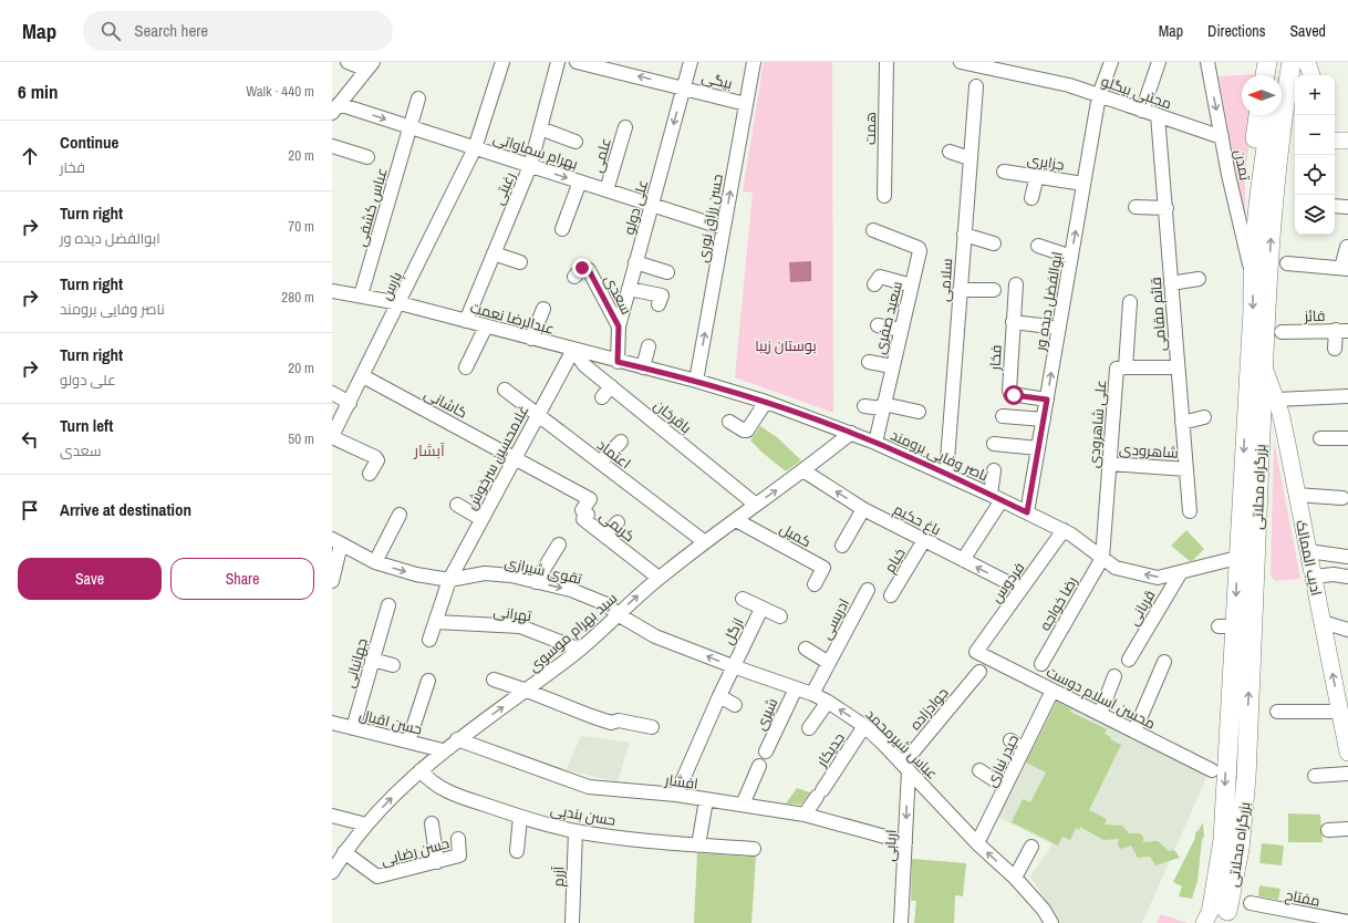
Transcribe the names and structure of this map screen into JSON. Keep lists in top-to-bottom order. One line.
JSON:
{"streets":{"highway":["بزرگراه محلاتی"],"main road":["ادیب الممالک"],"street":["بیگی","مجتبی بیگلو","همت","بهرام سماواتی","علمی","جزایری","تمدن","رغبتی","عباس کشفی","علی دولو","حسن رزاق نوری","سلامی","پارس","سعدی","ابوالفضل دیده ور","قائم مقامی","فائز","عبدالرضا نعمت","سعید صفری","فخار","کاشانی","باقرخان","علی شاهرودی","شاهرودی","اعتماد","ناصر وفایی برومند","غلامحسین سرخوش","باغ حکیم","کریمی","کمیل","خیام","تقوی شیرازی","فردوس","رضا خواجه","قربانی","تهرانی","ادریسی","ازگل","سید بهرام موسوی","جهانبانی","محسن اسلام دوست","جوادزاده","شیری","حسن اقبال","عباس شیرمحمد","جدیکار","حیدر نیازی","افشار","حسن بندپی","اربابی","حسن رضایی","آزرم","مفتاح"]},"crossings":[["بیگی","علی دولو"],["بیگی","حسن رزاق نوری"],["مجتبی بیگلو","تمدن"],["مجتبی بیگلو","ابوالفضل دیده ور"],["مجتبی بیگلو","قائم مقامی"],["بهرام سماواتی","علمی"],["بهرام سماواتی","رغبتی"],["بهرام سماواتی","عباس کشفی"],["بهرام سماواتی","علی دولو"],["بهرام سماواتی","حسن رزاق نوری"],["بهرام سماواتی","پارس"],["جزایری","ابوالفضل دیده ور"],["تمدن","بزرگراه محلاتی"],["رغبتی","عبدالرضا نعمت"],["عباس کشفی","عبدالرضا نعمت"],["علی دولو","سعدی"],["علی دولو","عبدالرضا نعمت"],["علی دولو","ناصر وفایی برومند"],["حسن رزاق نوری","ناصر وفایی برومند"],["سلامی","ناصر وفایی برومند"],["پارس","عبدالرضا نعمت"],["پارس","کاشانی"],["ابوالفضل دیده ور","فخار"],["ابوالفضل دیده ور","ناصر وفایی برومند"],["قائم مقامی","شاهرودی"],["عبدالرضا نعمت","باقرخان"],["عبدالرضا نعمت","ناصر وفایی برومند"],["عبدالرضا نعمت","غلامحسین سرخوش"],["سعید صفری","ناصر وفایی برومند"],["کاشانی","غلامحسین سرخوش"],["کاشانی","کریمی"],["باقرخان","غلامحسین سرخوش"],["باقرخان","سید بهرام موسوی"],["علی شاهرودی","شاهرودی"],["علی شاهرودی","ناصر وفایی برومند"],["علی شاهرودی","رضا خواجه"],["اعتماد","غلامحسین سرخوش"],["اعتماد","سید بهرام موسوی"],["ناصر وفایی برومند","بزرگراه محلاتی"],["ناصر وفایی برومند","فردوس"],["ناصر وفایی برومند","رضا خواجه"],["ناصر وفایی برومند","قربانی"],["ناصر وفایی برومند","سید بهرام موسوی"],["غلامحسین سرخوش","کریمی"],["غلامحسین سرخوش","تقوی شیرازی"],["بزرگراه محلاتی","ادیب الممالک"],["باغ حکیم","خیام"],["باغ حکیم","فردوس"],["باغ حکیم","سید بهرام موسوی"],["کریمی","سید بهرام موسوی"],["کمیل","سید بهرام موسوی"],["تقوی شیرازی","سید بهرام موسوی"],["تقوی شیرازی","عباس شیرمحمد"],["فردوس","محسن اسلام دوست"],["تهرانی","سید بهرام موسوی"],["ادریسی","عباس شیرمحمد"],["ازگل","عباس شیرمحمد"],["ازگل","افشار"],["سید بهرام موسوی","حسن اقبال"],["سید بهرام موسوی","عباس شیرمحمد"],["سید بهرام موسوی","افشار"],["سید بهرام موسوی","حسن بندپی"],["سید بهرام موسوی","حسن رضایی"],["جهانبانی","حسن اقبال"],["محسن اسلام دوست","حیدر نیازی"],["جوادزاده","عباس شیرمحمد"],["جوادزاده","اربابی"],["شیری","عباس شیرمحمد"],["عباس شیرمحمد","جدیکار"],["عباس شیرمحمد","حیدر نیازی"],["عباس شیرمحمد","اربابی"],["جدیکار","افشار"],["افشار","اربابی"],["حسن بندپی","آزرم"]],"one_way":["تمدن","علی دولو","حسن رزاق نوری","باغ حکیم","سید بهرام موسوی","اربابی"],"districts":["آبشار"],"parks":["بوستان زیبا"],"north":"left","page":{"header":"Map","search":"Search here","nav":["Map","Directions","Saved"],"heading":["6 min","Walk · 440 m"],"map_buttons":["+","−"],"list":[["Continue","فخار","20 m"],["Turn right","ابوالفضل دیده ور","70 m"],["Turn right","ناصر وفایی برومند","280 m"],["Turn right","علی دولو","20 m"],["Turn left","سعدی","50 m"],"Arrive at destination"],"buttons":["Save","Share"]}}
